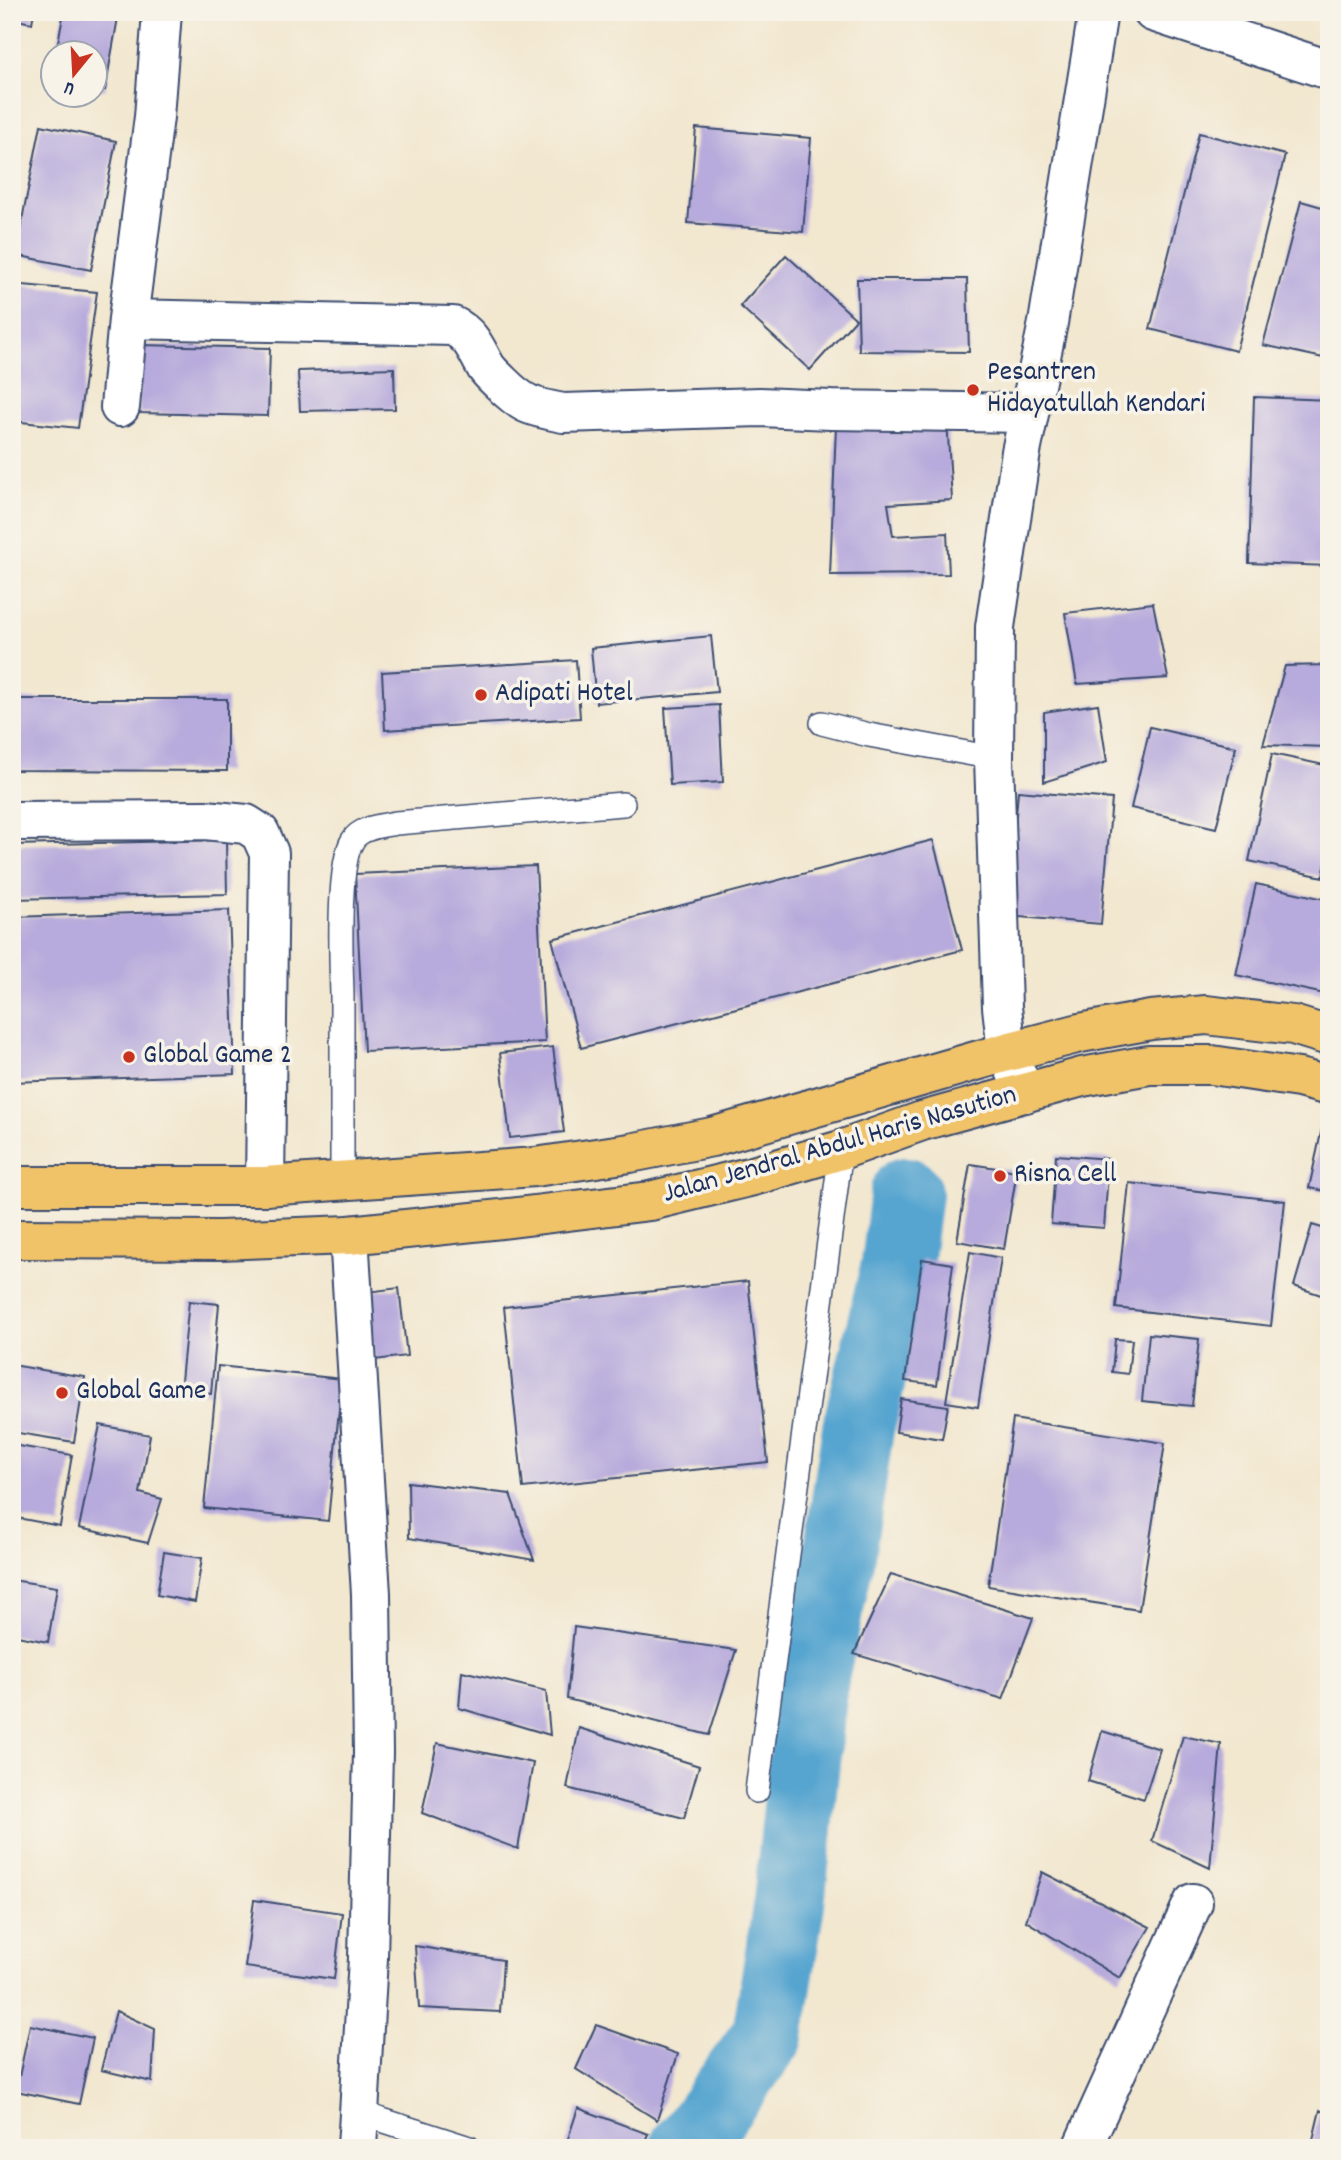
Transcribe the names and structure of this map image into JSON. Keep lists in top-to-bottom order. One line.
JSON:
{"streets":{"highway":["Jalan Jendral Abdul Haris Nasution"]},"places":["Pesantren Hidayatullah Kendari","Adipati Hotel","Global Game 2","Risna Cell","Global Game"],"north":"bottom"}
